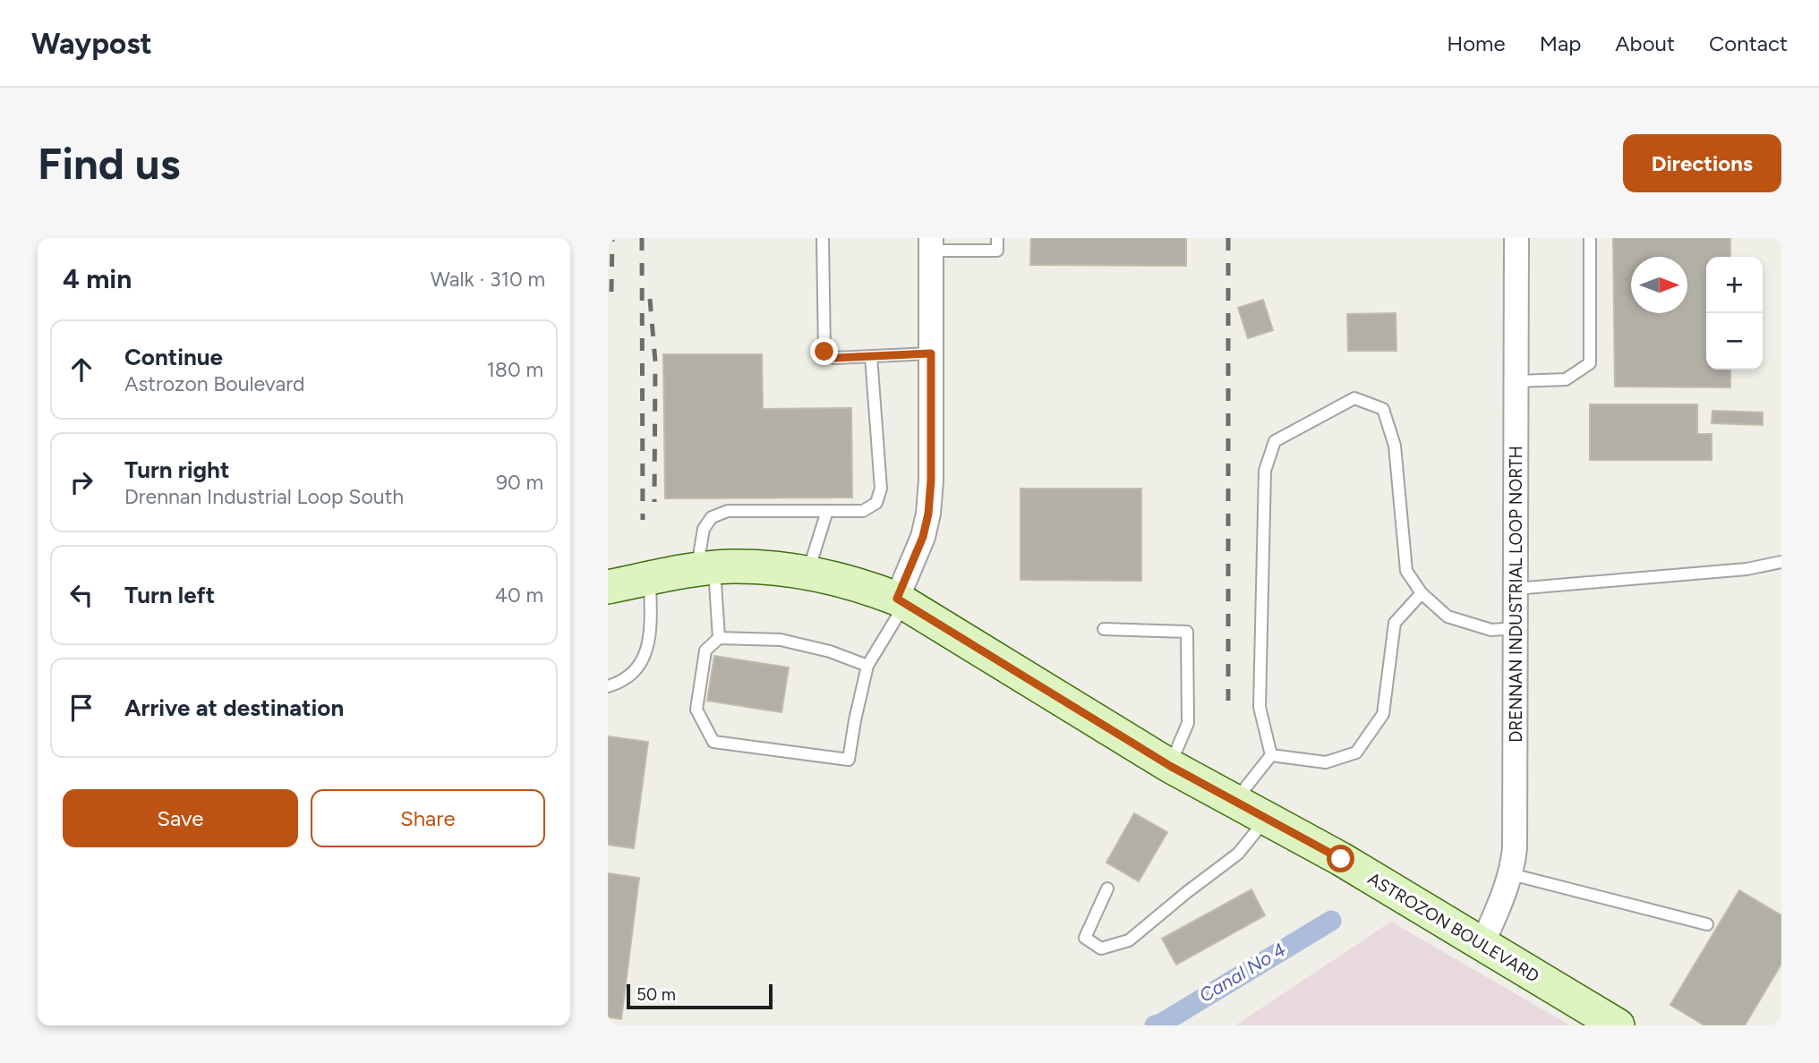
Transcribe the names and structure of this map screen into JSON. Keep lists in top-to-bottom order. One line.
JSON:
{"streets":{"main road":["ASTROZON BOULEVARD"],"street":["DRENNAN INDUSTRIAL LOOP NORTH"]},"crossings":[["DRENNAN INDUSTRIAL LOOP NORTH","ASTROZON BOULEVARD"]],"water":["Canal No 4"],"scale_bar":"50 m","north":"right","page":{"header":"Waypost","nav":["Home","Map","About","Contact"],"buttons":["Directions",["Save","Share"]],"title":"Find us","heading":["4 min","Walk · 310 m"],"map_buttons":["+","−"],"list":[["Continue","Astrozon Boulevard","180 m"],["Turn right","Drennan Industrial Loop South","90 m"],["Turn left","40 m"],"Arrive at destination"],"scale":"50 m"}}
